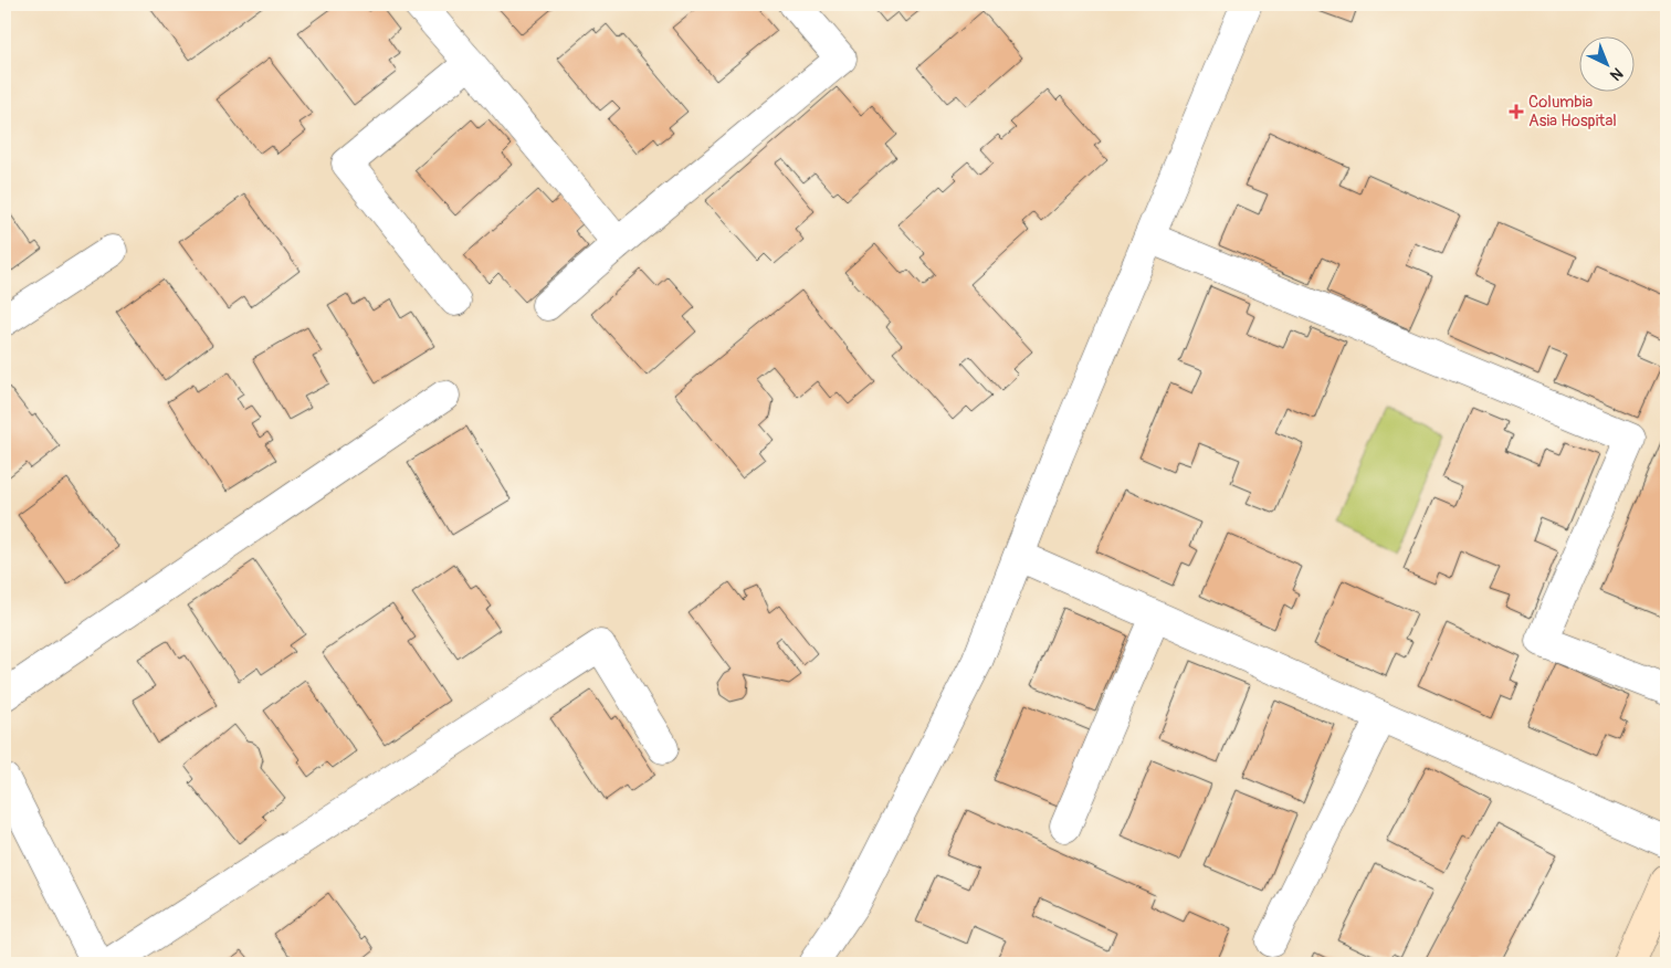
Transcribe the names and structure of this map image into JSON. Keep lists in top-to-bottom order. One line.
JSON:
{"places":{"health":["Columbia Asia Hospital"]},"north":"bottom right"}
